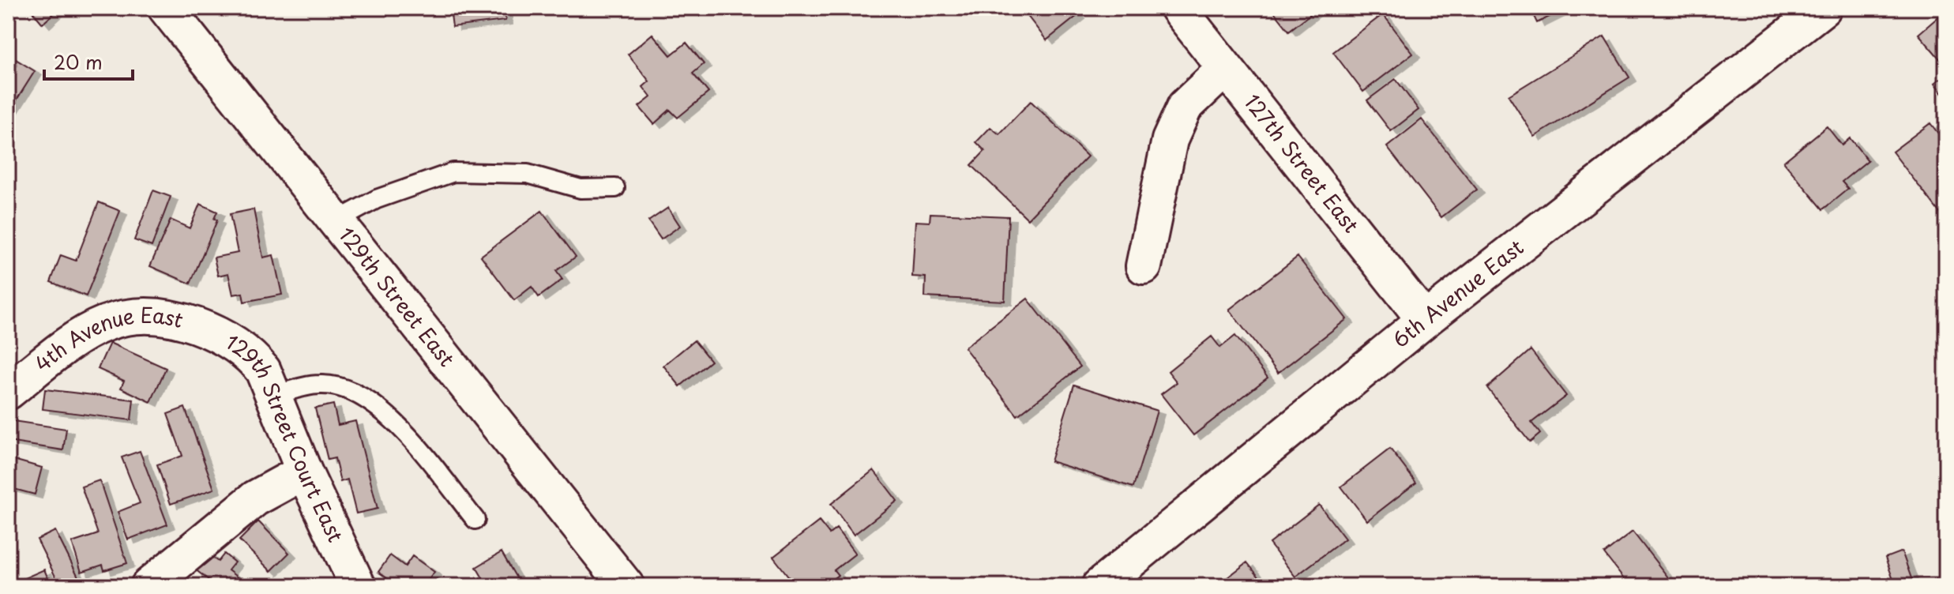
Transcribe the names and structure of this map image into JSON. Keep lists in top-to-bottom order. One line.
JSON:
{"streets":{"street":["127th Street East","6th Avenue East","129th Street East","4th Avenue East","129th Street Court East"]},"crossings":[["127th Street East","6th Avenue East"],["4th Avenue East","129th Street Court East"]],"scale_bar":"20 m"}
